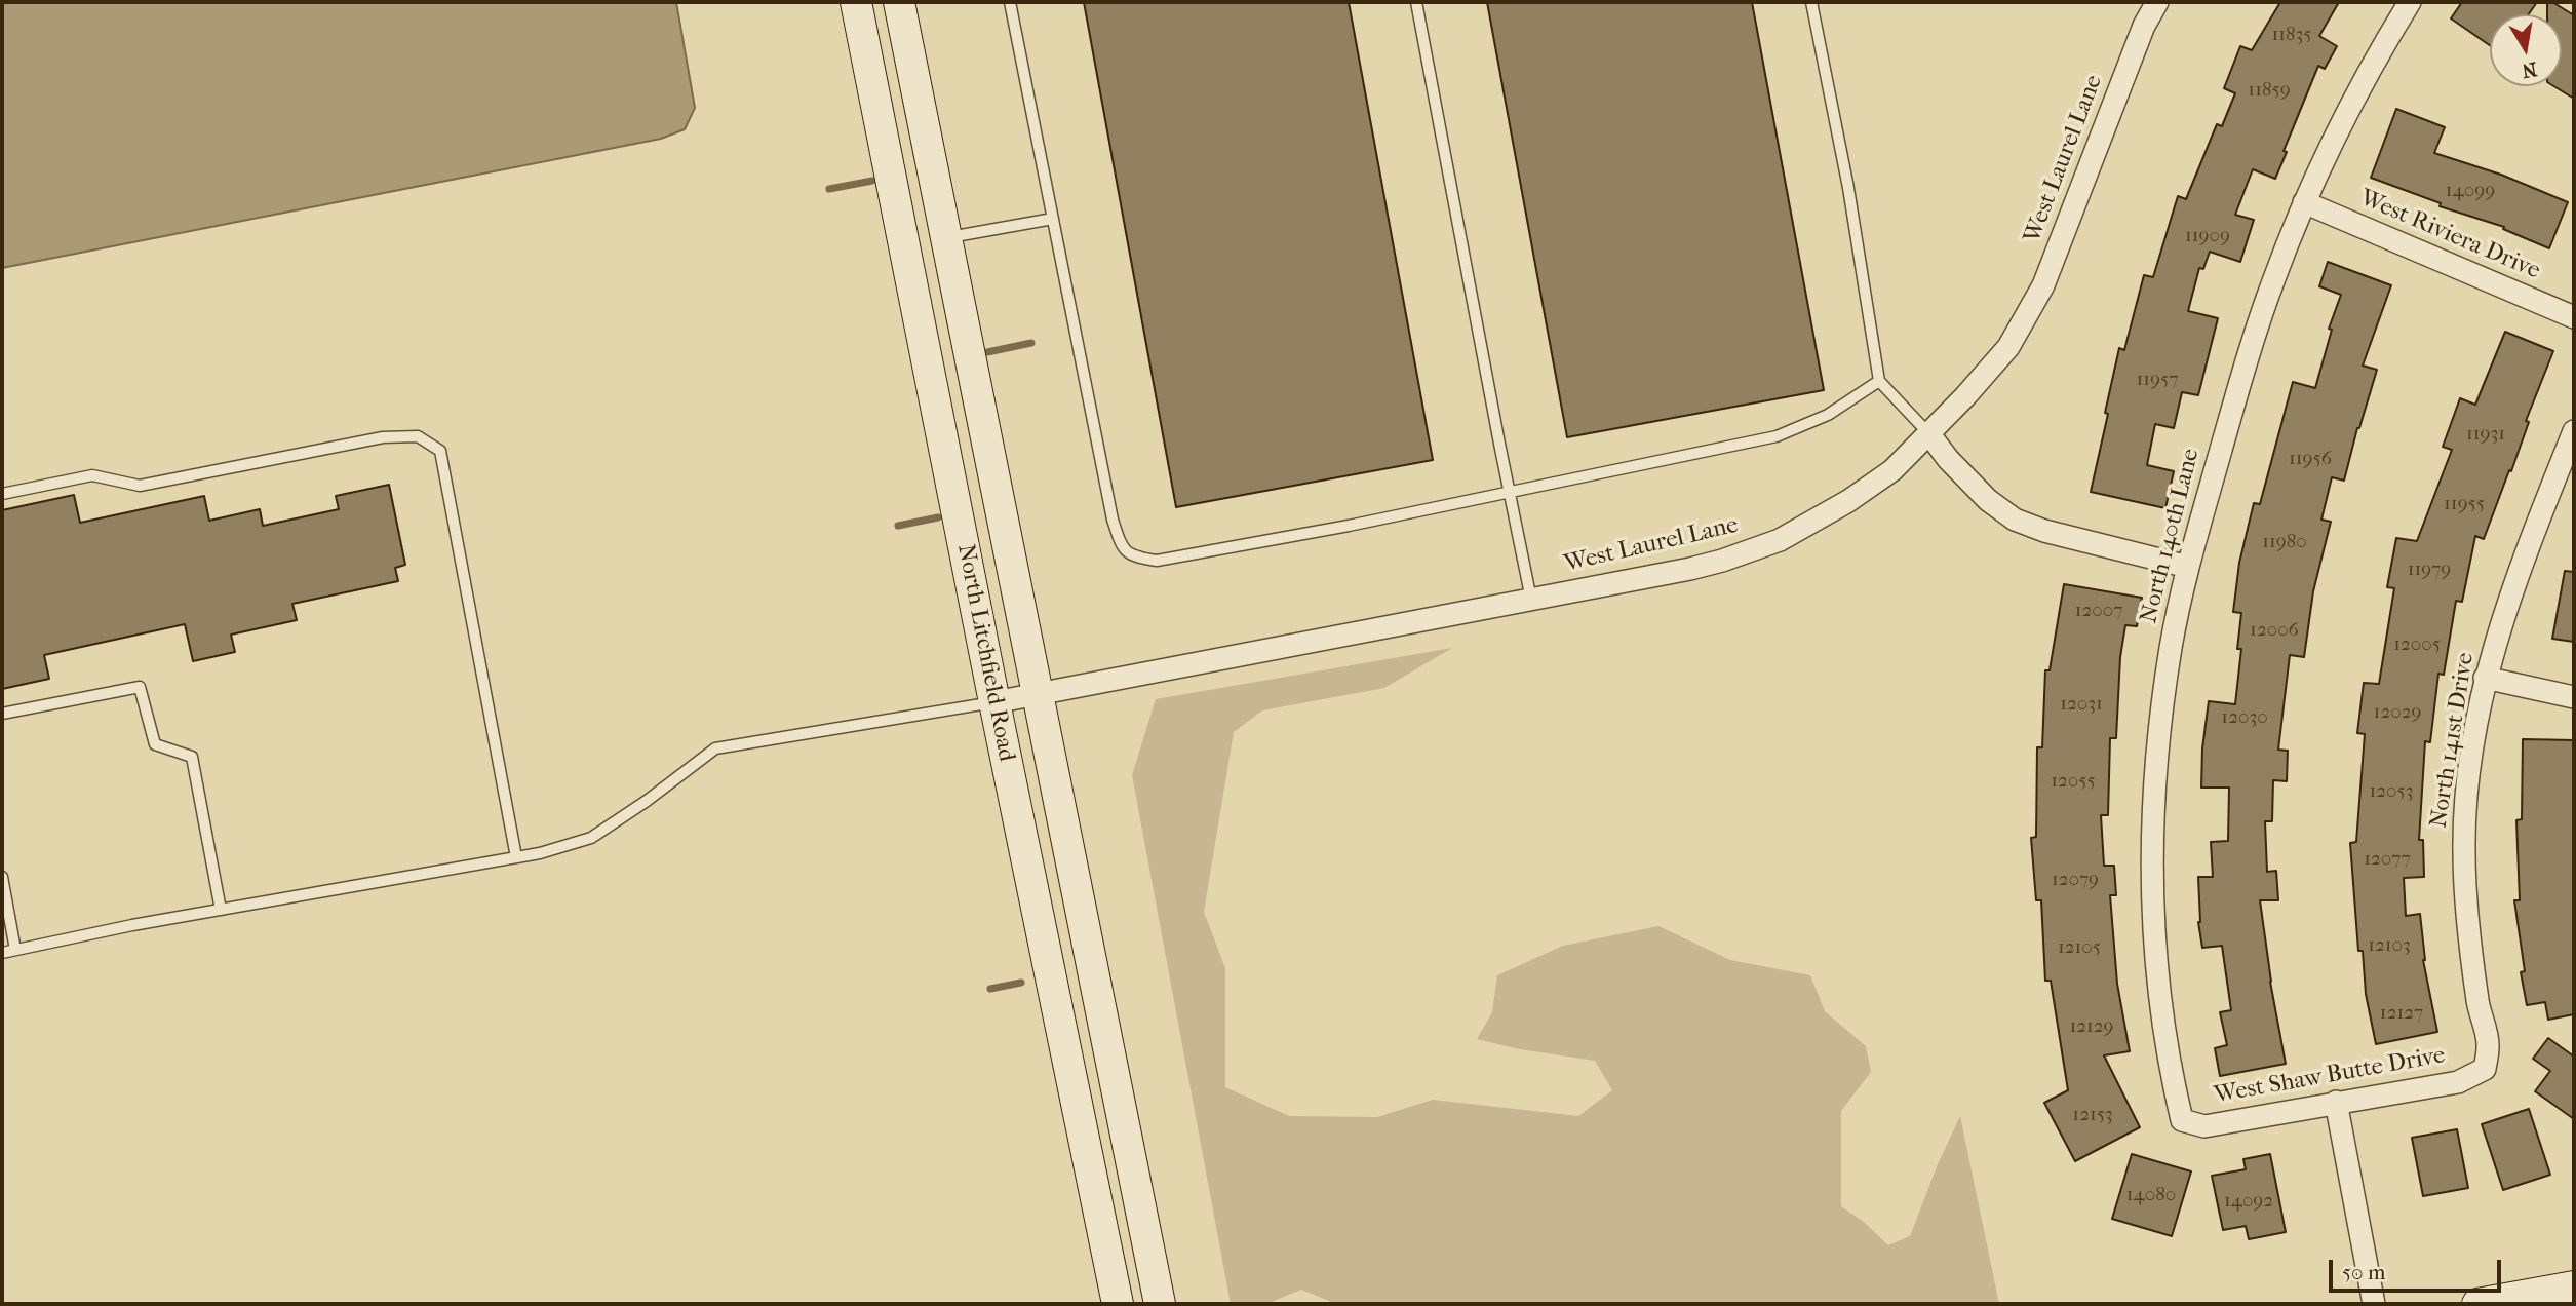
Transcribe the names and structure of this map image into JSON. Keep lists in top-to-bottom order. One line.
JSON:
{"streets":{"main road":["North Litchfield Road"],"street":["West Laurel Lane","West Riviera Drive","North 140th Lane","North 141st Drive","West Shaw Butte Drive"]},"crossings":[["West Laurel Lane","North Litchfield Road"],["West Riviera Drive","North 140th Lane"],["North 140th Lane","West Shaw Butte Drive"],["North 141st Drive","West Shaw Butte Drive"]],"house_numbers":["11835","11859","14099","11909","11957","11931","11956","11955","11980","11979","12007","12006","12005","12031","12029","12030","12055","12053","12077","12079","12103","12105","12127","12129","12153","14080","14092"],"scale_bar":"50 m","north":"bottom"}
